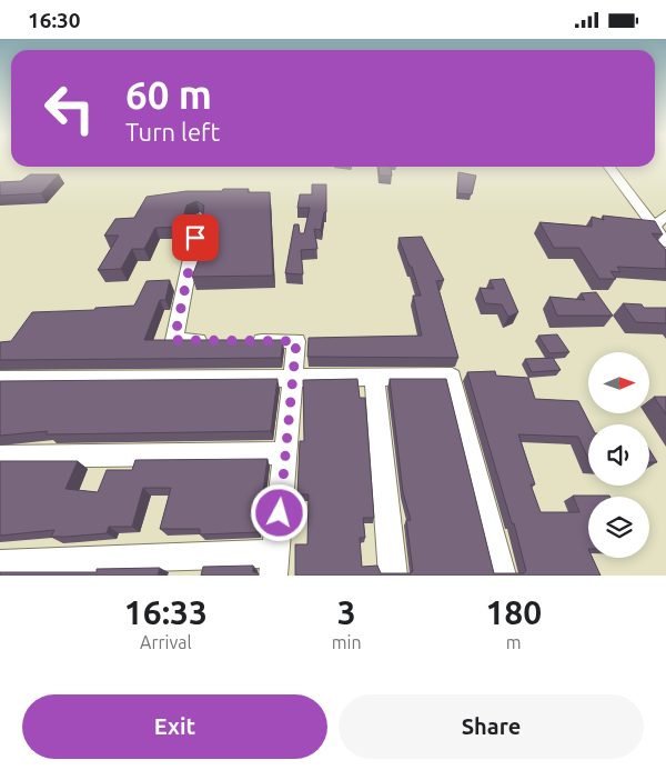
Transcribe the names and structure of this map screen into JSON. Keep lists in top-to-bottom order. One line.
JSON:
{"north":"right","page":{"status":"16:30","turn":["60 m","Turn left"],"eta":["16:33","Arrival","3","min","180","m"],"buttons":["Exit","Share"]}}
